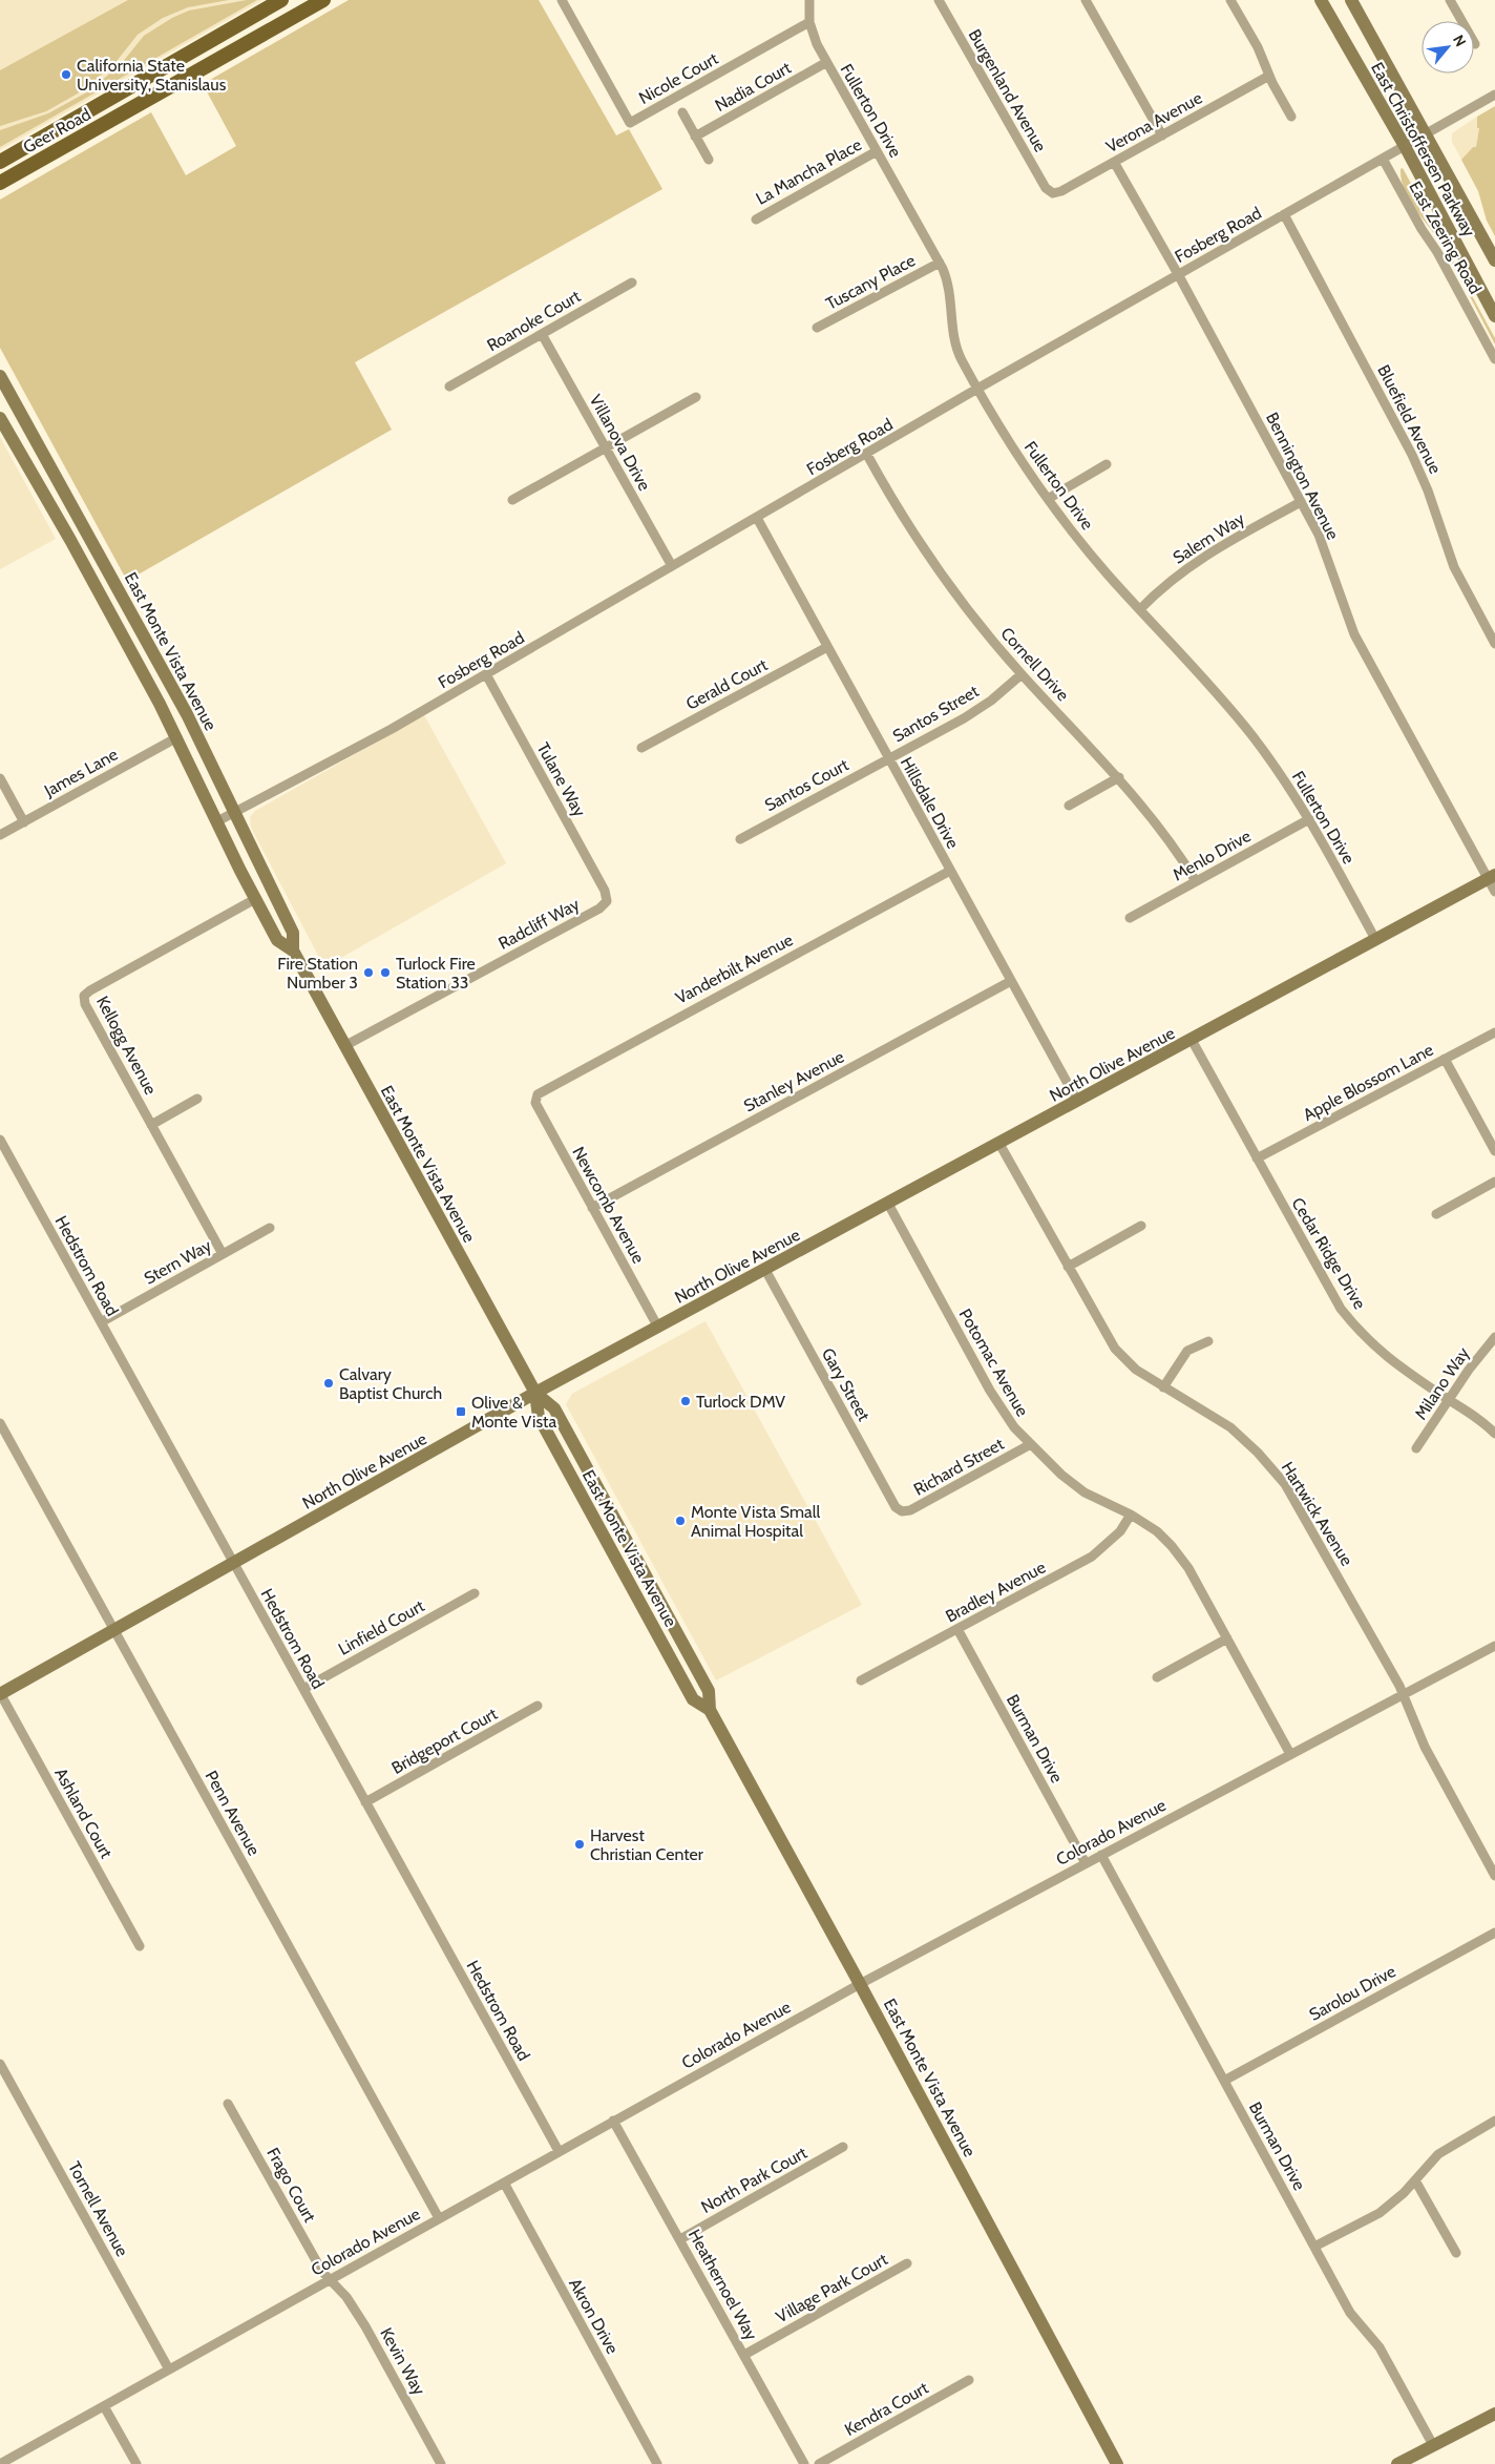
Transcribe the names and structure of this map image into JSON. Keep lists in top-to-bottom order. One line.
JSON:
{"streets":{"main road":["Geer Road","East Christoffersen Parkway","East Monte Vista Avenue","North Olive Avenue"],"street":["Nicole Court","Nadia Court","Burgenland Avenue","Fullerton Drive","Verona Avenue","La Mancha Place","Fosberg Road","East Zeering Road","Tuscany Place","Roanoke Court","Bluefield Avenue","Villanova Drive","Bennington Avenue","Salem Way","Cornell Drive","Gerald Court","Santos Street","James Lane","Tulane Way","Santos Court","Hillsdale Drive","Menlo Drive","Radcliff Way","Vanderbilt Avenue","Kellogg Avenue","Stanley Avenue","Apple Blossom Lane","Newcomb Avenue","Cedar Ridge Drive","Stern Way","Hedstrom Road","Potomac Avenue","Milano Way","Gary Street","Richard Street","Hartwick Avenue","Bradley Avenue","Linfield Court","Burman Drive","Bridgeport Court","Ashland Court","Penn Avenue","Colorado Avenue","Sarolou Drive","North Park Court","Frago Court","Tornell Avenue","Heathernoel Way","Village Park Court","Akron Drive","Kevin Way","Kendra Court"]},"crossings":[["Nicole Court","Fullerton Drive"],["Nadia Court","Fullerton Drive"],["Burgenland Avenue","Verona Avenue"],["Fullerton Drive","La Mancha Place"],["Fullerton Drive","Fosberg Road"],["Fullerton Drive","Tuscany Place"],["Fullerton Drive","Salem Way"],["Fullerton Drive","Menlo Drive"],["Fullerton Drive","North Olive Avenue"],["Verona Avenue","Bennington Avenue"],["East Christoffersen Parkway","Fosberg Road"],["Fosberg Road","East Zeering Road"],["Fosberg Road","Bluefield Avenue"],["Fosberg Road","Villanova Drive"],["Fosberg Road","Bennington Avenue"],["Fosberg Road","East Monte Vista Avenue"],["Fosberg Road","Cornell Drive"],["Fosberg Road","Tulane Way"],["Fosberg Road","Hillsdale Drive"],["Roanoke Court","Villanova Drive"],["Bennington Avenue","Salem Way"],["Bennington Avenue","North Olive Avenue"],["East Monte Vista Avenue","James Lane"],["East Monte Vista Avenue","Radcliff Way"],["East Monte Vista Avenue","Kellogg Avenue"],["East Monte Vista Avenue","North Olive Avenue"],["East Monte Vista Avenue","Colorado Avenue"],["Cornell Drive","Santos Street"],["Cornell Drive","Menlo Drive"],["Gerald Court","Hillsdale Drive"],["Santos Street","Santos Court"],["Santos Street","Hillsdale Drive"],["Tulane Way","Radcliff Way"],["Santos Court","Hillsdale Drive"],["Hillsdale Drive","Vanderbilt Avenue"],["Hillsdale Drive","North Olive Avenue"],["Hillsdale Drive","Stanley Avenue"],["Vanderbilt Avenue","Newcomb Avenue"],["Kellogg Avenue","Stern Way"],["North Olive Avenue","Newcomb Avenue"],["North Olive Avenue","Cedar Ridge Drive"],["North Olive Avenue","Hedstrom Road"],["North Olive Avenue","Potomac Avenue"],["North Olive Avenue","Gary Street"],["North Olive Avenue","Hartwick Avenue"],["North Olive Avenue","Ashland Court"],["North Olive Avenue","Penn Avenue"],["Stanley Avenue","Newcomb Avenue"],["Apple Blossom Lane","Cedar Ridge Drive"],["Cedar Ridge Drive","Milano Way"],["Stern Way","Hedstrom Road"],["Hedstrom Road","Linfield Court"],["Hedstrom Road","Bridgeport Court"],["Hedstrom Road","Colorado Avenue"],["Potomac Avenue","Richard Street"],["Potomac Avenue","Bradley Avenue"],["Potomac Avenue","Colorado Avenue"],["Gary Street","Richard Street"],["Hartwick Avenue","Colorado Avenue"],["Bradley Avenue","Burman Drive"],["Burman Drive","Colorado Avenue"],["Burman Drive","Sarolou Drive"],["Penn Avenue","Colorado Avenue"],["Colorado Avenue","Frago Court"],["Colorado Avenue","Tornell Avenue"],["Colorado Avenue","Heathernoel Way"],["Colorado Avenue","Akron Drive"],["Colorado Avenue","Kevin Way"],["North Park Court","Heathernoel Way"],["Frago Court","Kevin Way"],["Heathernoel Way","Village Park Court"]],"places":{"other":["California State University, Stanislaus","Fire Station Number 3","Turlock Fire Station 33","Calvary Baptist Church","Turlock DMV","Monte Vista Small Animal Hospital","Harvest Christian Center"],"transit":["Olive & Monte Vista"]},"north":"top right"}
